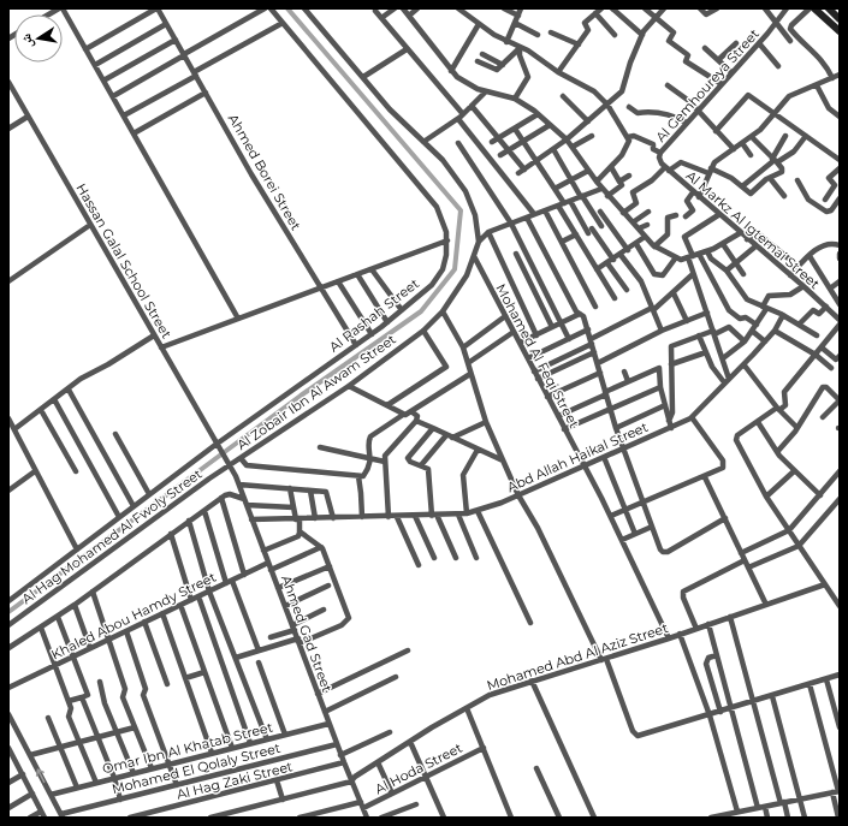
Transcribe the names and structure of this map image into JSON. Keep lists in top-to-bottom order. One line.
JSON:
{"streets":{"street":["Al Gemhoureya Street","Ahmed Borei Street","Al Markz Al Igtemai Street","Hassan Galal School Street","Al Rashah Street","Mohamed Al Feqi Street","Al Zobair Ibn Al Awam Street","Abd Allah Haikal Street","Al Hag Mohamed Al Fwoly Street","Khaled Abou Hamdy Street","Ahmed Gad Street","Mohamed Abd Al Aziz Street","Omar Ibn Al Khatab Street","Mohamed El Qolaly Street","Al Hoda Street","Al Hag Zaki Street"]},"crossings":[["Al Gemhoureya Street","Al Markz Al Igtemai Street"],["Ahmed Borei Street","Al Rashah Street"],["Hassan Galal School Street","Al Rashah Street"],["Hassan Galal School Street","Ahmed Gad Street"],["Mohamed Al Feqi Street","Al Zobair Ibn Al Awam Street"],["Mohamed Al Feqi Street","Abd Allah Haikal Street"],["Mohamed Al Feqi Street","Mohamed Abd Al Aziz Street"],["Al Zobair Ibn Al Awam Street","Al Hag Mohamed Al Fwoly Street"],["Al Zobair Ibn Al Awam Street","Ahmed Gad Street"],["Abd Allah Haikal Street","Ahmed Gad Street"],["Al Hag Mohamed Al Fwoly Street","Ahmed Gad Street"],["Khaled Abou Hamdy Street","Ahmed Gad Street"],["Ahmed Gad Street","Mohamed Abd Al Aziz Street"],["Ahmed Gad Street","Omar Ibn Al Khatab Street"],["Ahmed Gad Street","Mohamed El Qolaly Street"],["Ahmed Gad Street","Al Hoda Street"],["Ahmed Gad Street","Al Hag Zaki Street"]],"north":"left"}
